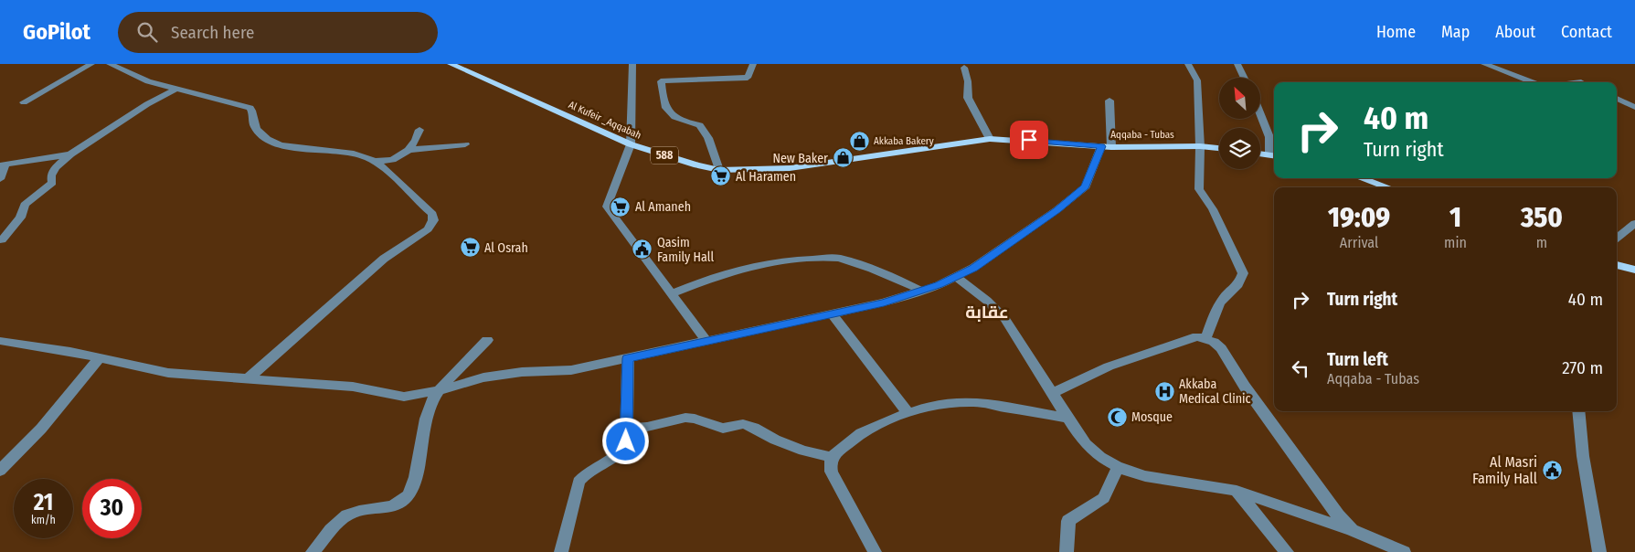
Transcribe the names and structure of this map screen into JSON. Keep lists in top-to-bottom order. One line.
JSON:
{"streets":{"main road":["Al Kufeir _Aqqabah","Aqqaba - Tubas","588"]},"crossings":[["Al Kufeir _Aqqabah","Aqqaba - Tubas"]],"districts":["عقابة"],"places":{"shop":["Akkaba Bakery","New Baker"],"supermarket":["Al Haramen","Al Amaneh","Al Osrah"],"public building":["Qasim Family Hall","Al Masri Family Hall"],"hospital":["Akkaba Medical Clinic"],"mosque":["Mosque"]},"north":"top left","page":{"header":"GoPilot","search":"Search here","nav":["Home","Map","About","Contact"],"turn":["40 m","Turn right"],"eta":["19:09","Arrival","1","min","350","m"],"list":[{"name":"Turn right","value":"40 m"},{"name":"Turn left","note":"Aqqaba - Tubas","value":"270 m"}],"speed":"21 km/h","limit":"30"}}
